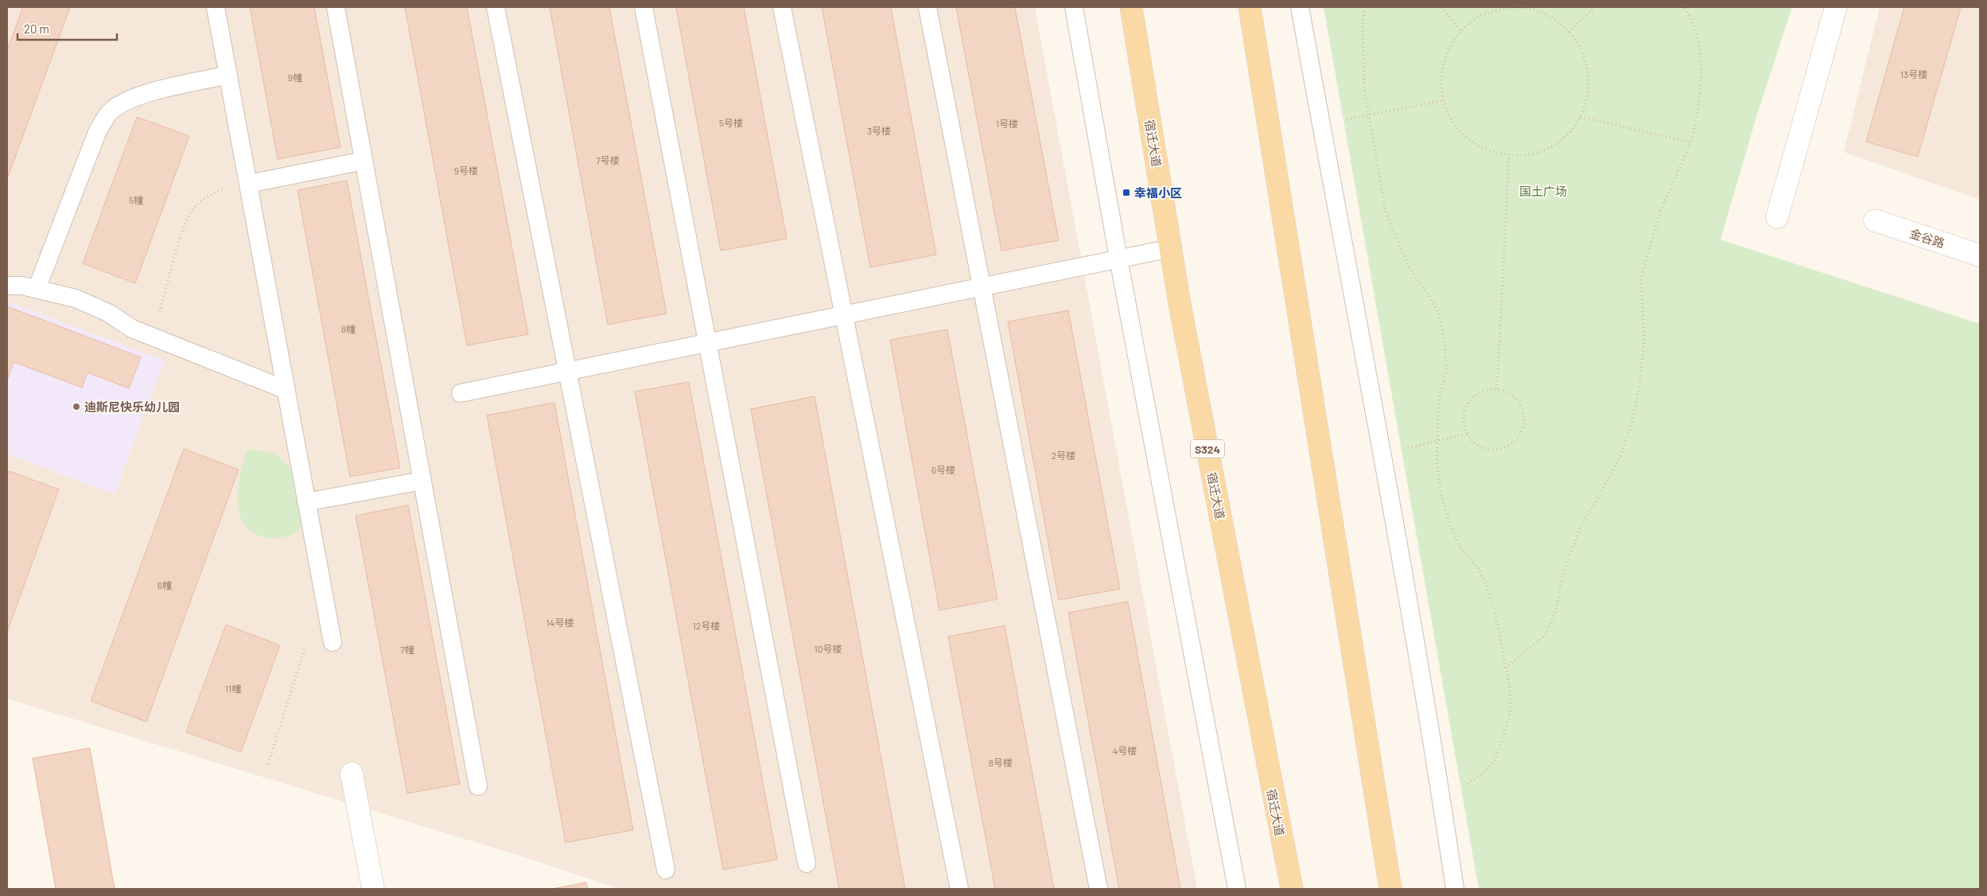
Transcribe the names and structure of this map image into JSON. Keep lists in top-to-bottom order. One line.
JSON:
{"streets":{"main road":["宿迁大道","S324"],"street":["金谷路"]},"parks":["国土广场"],"places":{"transit":["幸福小区"],"other":["迪斯尼快乐幼儿园"]},"house_numbers":["13号楼","9幢","5号楼","1号楼","3号楼","7号楼","9号楼","5幢","8幢","2号楼","6号楼","6幢","14号楼","12号楼","10号楼","7幢","11幢","4号楼","8号楼"],"scale_bar":"20 m"}
